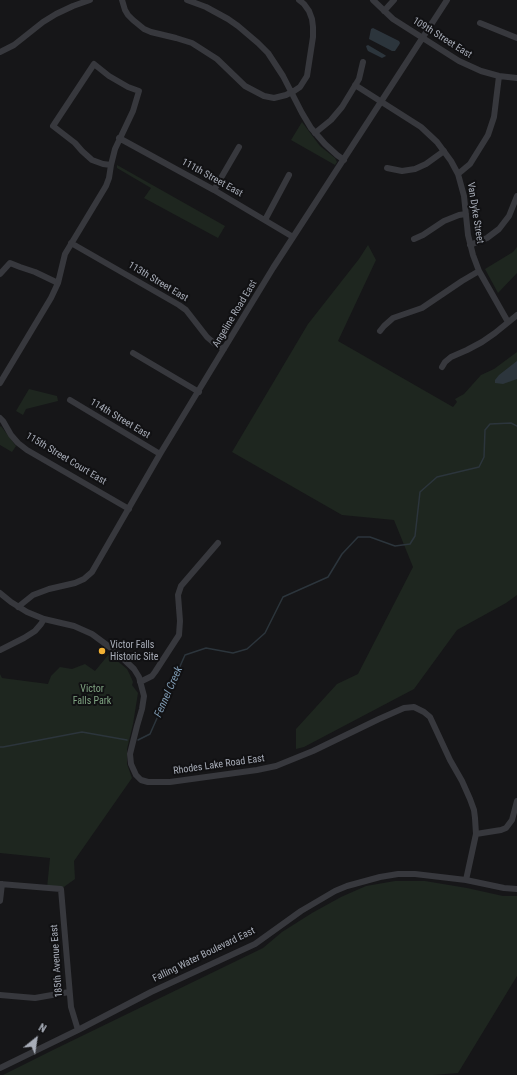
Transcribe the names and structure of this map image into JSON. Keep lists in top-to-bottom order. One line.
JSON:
{"streets":{"street":["109th Street East","111th Street East","Van Dyke Street","113th Street East","Angeline Road East","114th Street East","115th Street Court East","Rhodes Lake Road East","Falling Water Boulevard East","185th Avenue East"]},"crossings":[["109th Street East","Angeline Road East"],["111th Street East","Angeline Road East"],["Van Dyke Street","Angeline Road East"],["113th Street East","Angeline Road East"],["Angeline Road East","114th Street East"],["Angeline Road East","115th Street Court East"],["Angeline Road East","Rhodes Lake Road East"],["Rhodes Lake Road East","Falling Water Boulevard East"],["Falling Water Boulevard East","185th Avenue East"]],"water":["Fennel Creek"],"parks":["Victor Falls Park"],"places":["Victor Falls Historic Site"],"north":"top right"}
